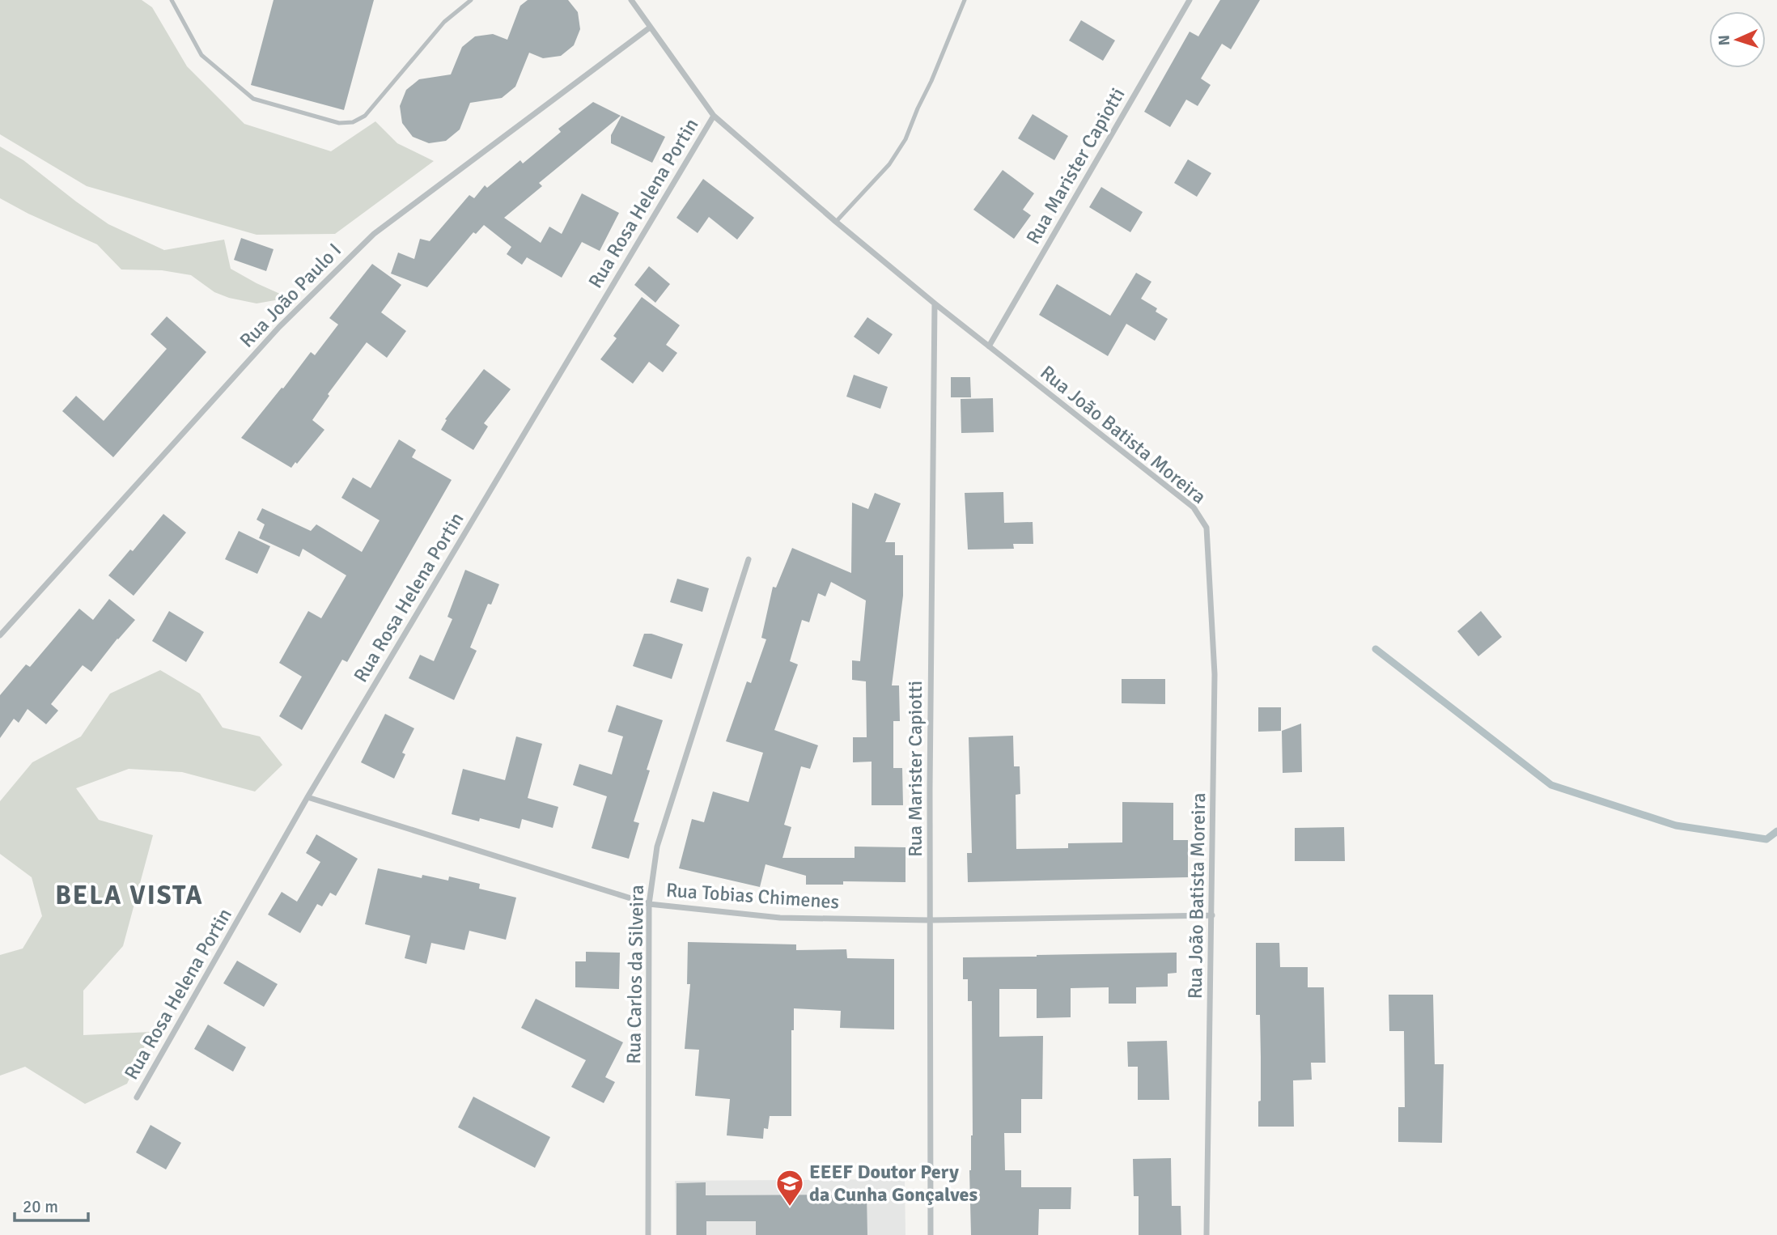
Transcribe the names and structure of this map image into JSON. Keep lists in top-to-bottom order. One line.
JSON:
{"streets":{"street":["Rua Marister Capiotti","Rua Rosa Helena Portin","Rua João Paulo I","Rua João Batista Moreira","Rua Tobias Chimenes","Rua Carlos da Silveira"]},"crossings":[["Rua Marister Capiotti","Rua João Batista Moreira"],["Rua Marister Capiotti","Rua Tobias Chimenes"],["Rua Rosa Helena Portin","Rua João Batista Moreira"],["Rua Rosa Helena Portin","Rua Tobias Chimenes"],["Rua João Paulo I","Rua João Batista Moreira"],["Rua João Batista Moreira","Rua Tobias Chimenes"],["Rua Tobias Chimenes","Rua Carlos da Silveira"]],"districts":["BELA VISTA"],"places":{"school or university":["EEEF Doutor Pery da Cunha Gonçalves"]},"scale_bar":"20 m","north":"left"}
